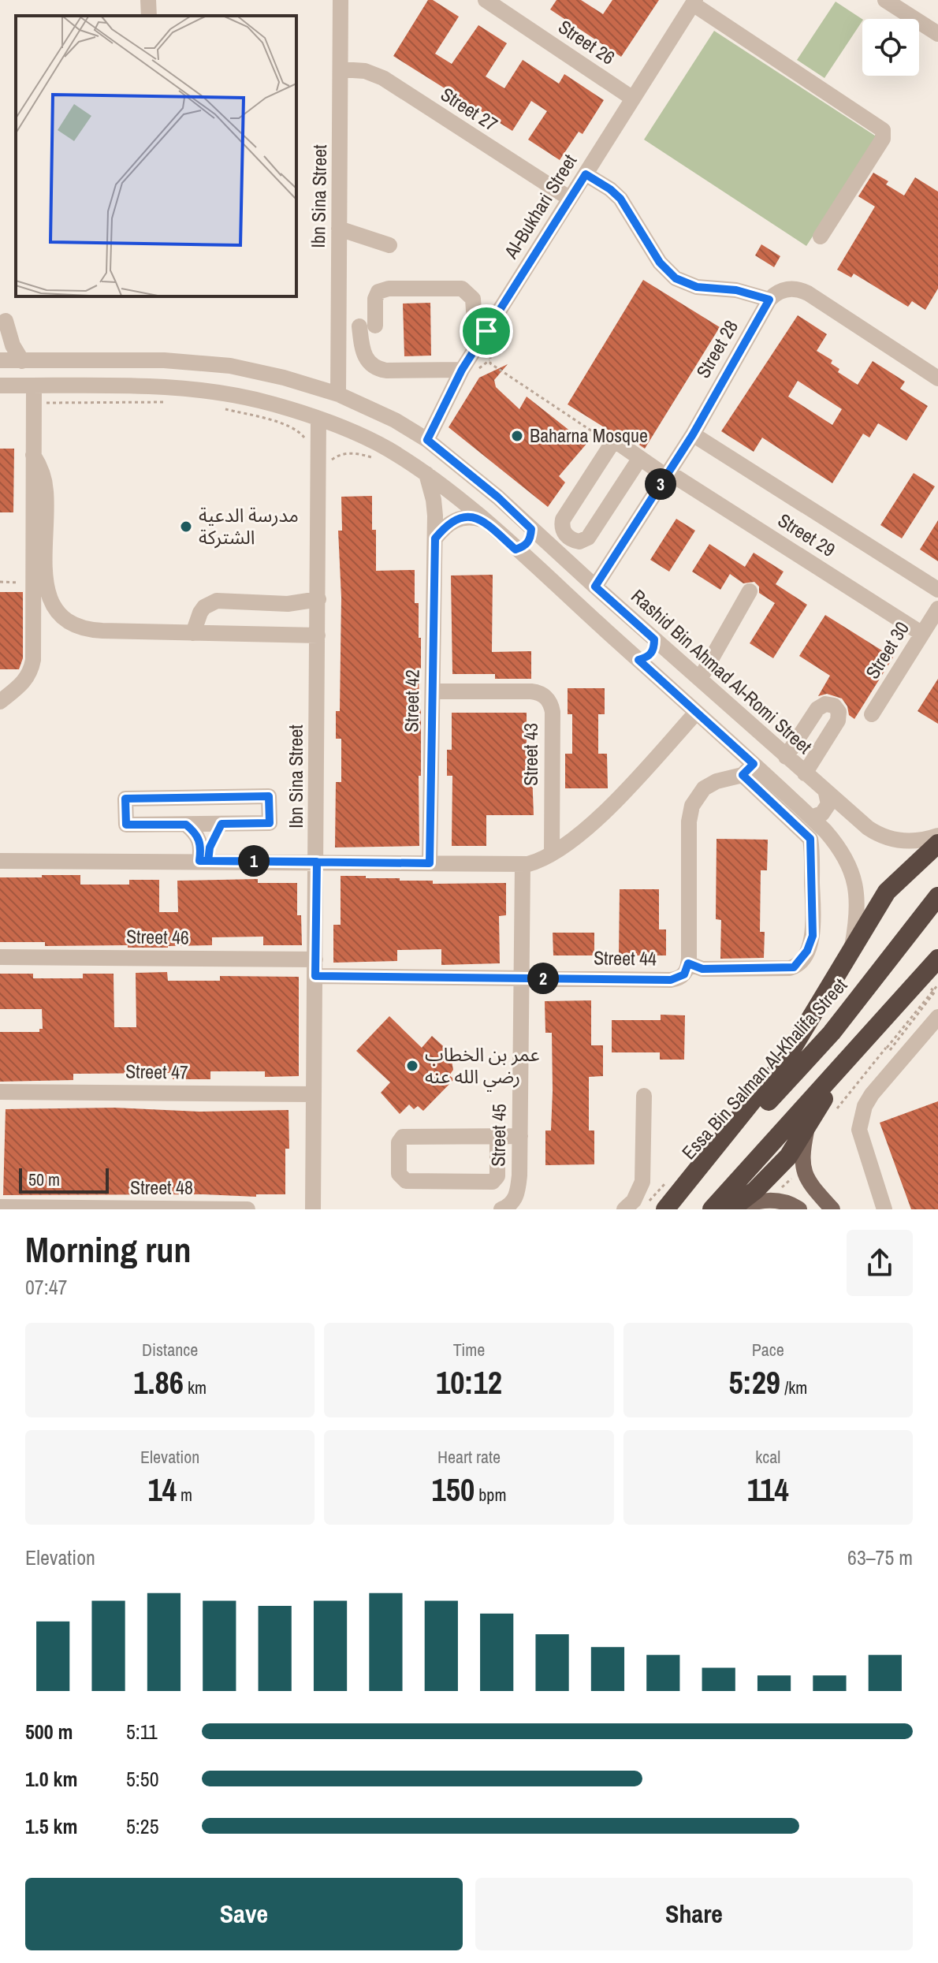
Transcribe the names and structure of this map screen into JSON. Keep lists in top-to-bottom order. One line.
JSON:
{"streets":{"highway":["Essa Bin Salman Al-Khalifa Street"],"street":["Street 26","Street 27","Ibn Sina Street","Al-Bukhari Street","Street 28","Street 29","Street 30","Rashid Bin Ahmad Al-Romi Street","Street 42","Street 43","Street 46","Street 44","Street 47","Street 45","Street 48"]},"crossings":[["Street 26","Al-Bukhari Street"],["Street 27","Ibn Sina Street"],["Street 27","Al-Bukhari Street"],["Ibn Sina Street","Rashid Bin Ahmad Al-Romi Street"],["Ibn Sina Street","Street 46"],["Ibn Sina Street","Street 44"],["Ibn Sina Street","Street 47"],["Al-Bukhari Street","Rashid Bin Ahmad Al-Romi Street"],["Street 28","Street 29"],["Street 28","Rashid Bin Ahmad Al-Romi Street"],["Street 29","Street 30"],["Street 42","Street 43"],["Street 46","Street 44"],["Street 44","Street 45"]],"places":["Baharna Mosque","مدرسة الدعية الشتركة","عمر بن الخطاب رضي الله عنه"],"scale_bar":"50 m","page":{"pins":["3","1","2"],"scale":"50 m","heading":["Morning run","07:47"],"stats":[["Distance","1.86 km"],["Time","10:12"],["Pace","5:29 /km"],["Elevation","14 m"],["Heart rate","150 bpm"],["kcal","114"]],"chart":["Elevation","63–75 m"],"list":[{"name":"500 m","note":"5:11"},{"name":"1.0 km","note":"5:50"},{"name":"1.5 km","note":"5:25"}],"buttons":["Save","Share"]}}
